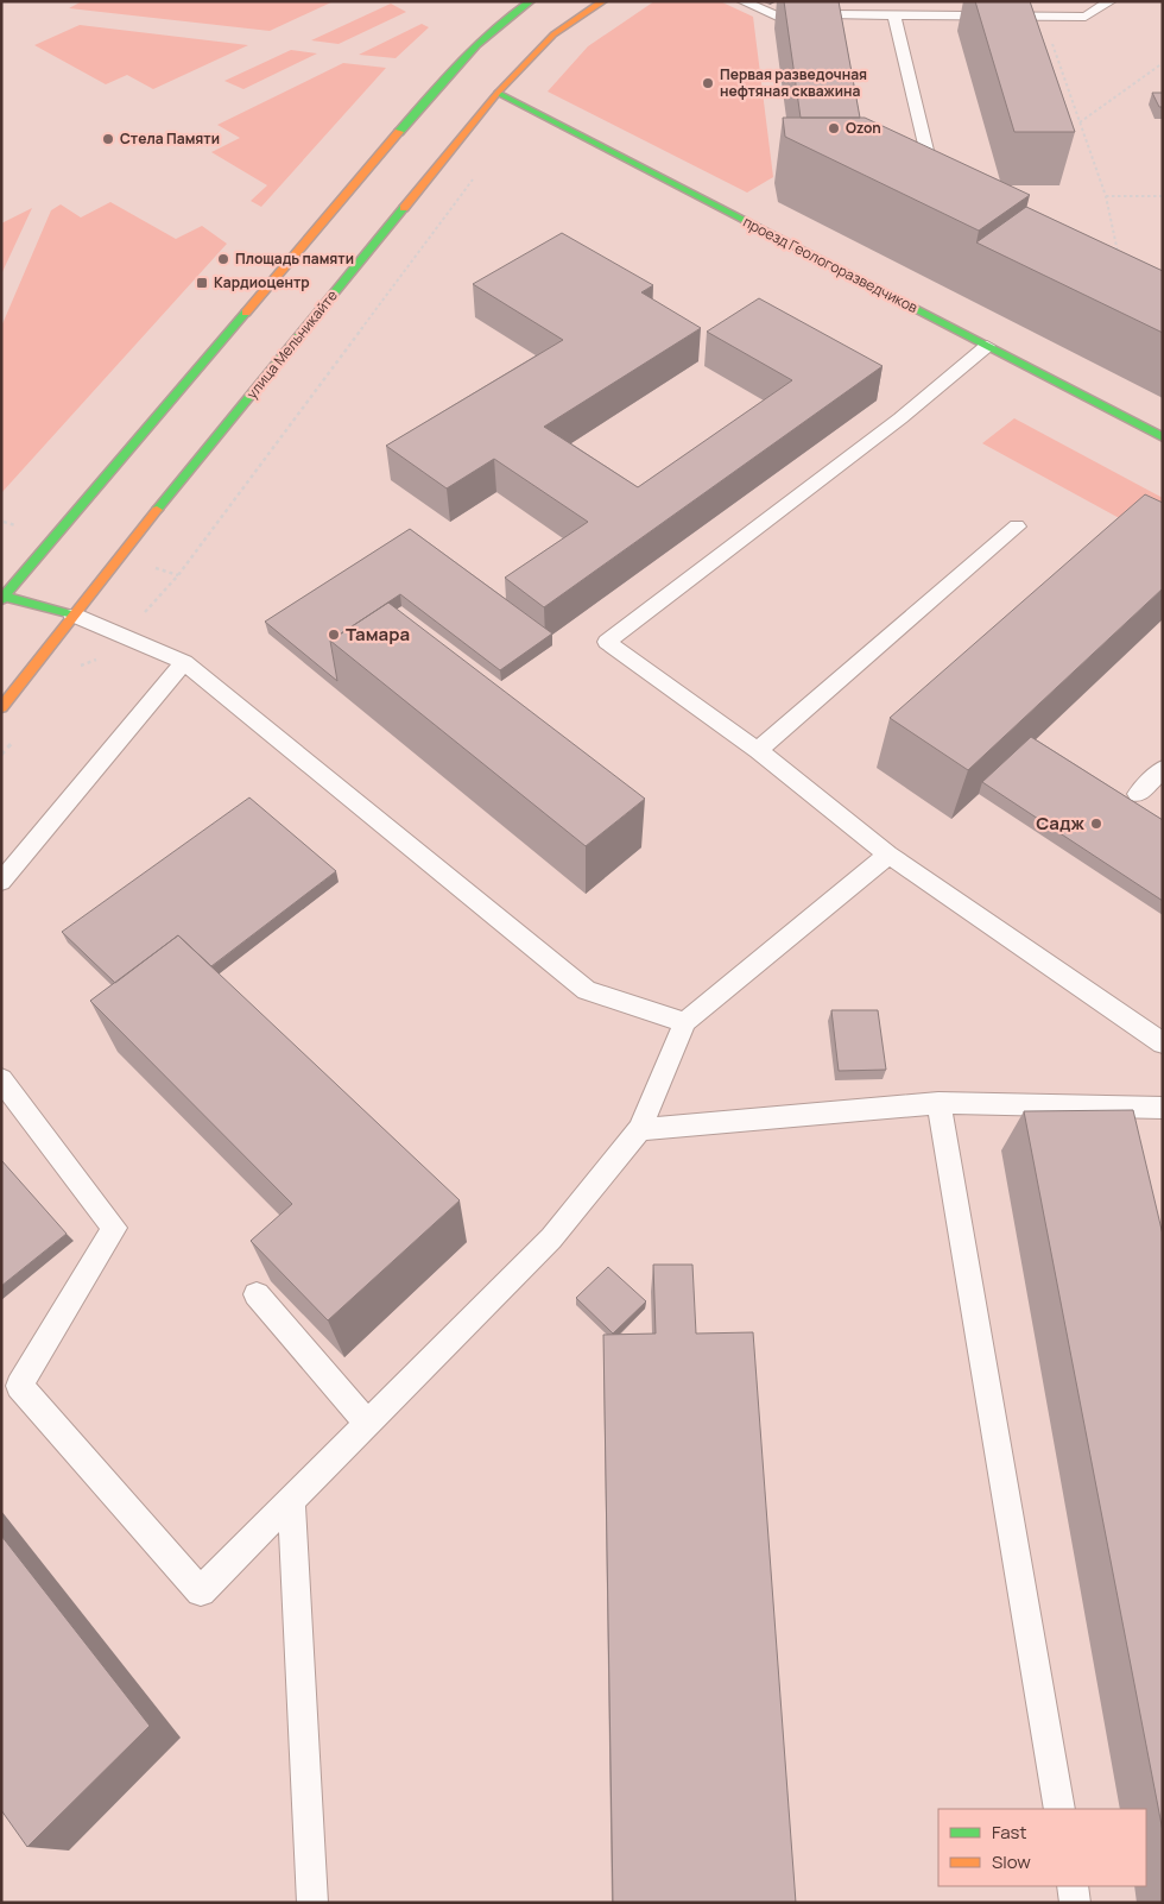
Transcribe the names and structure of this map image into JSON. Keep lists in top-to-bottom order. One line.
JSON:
{"streets":{"main road":["проезд Геологоразведчиков","улица Мельникайте"]},"crossings":[["проезд Геологоразведчиков","улица Мельникайте"]],"places":{"other":["Первая разведочная нефтяная скважина","Ozon","Стела Памяти","Площадь памяти","Тамара","Садж"],"transit":["Кардиоцентр"]},"legend":["Fast","Slow"]}
